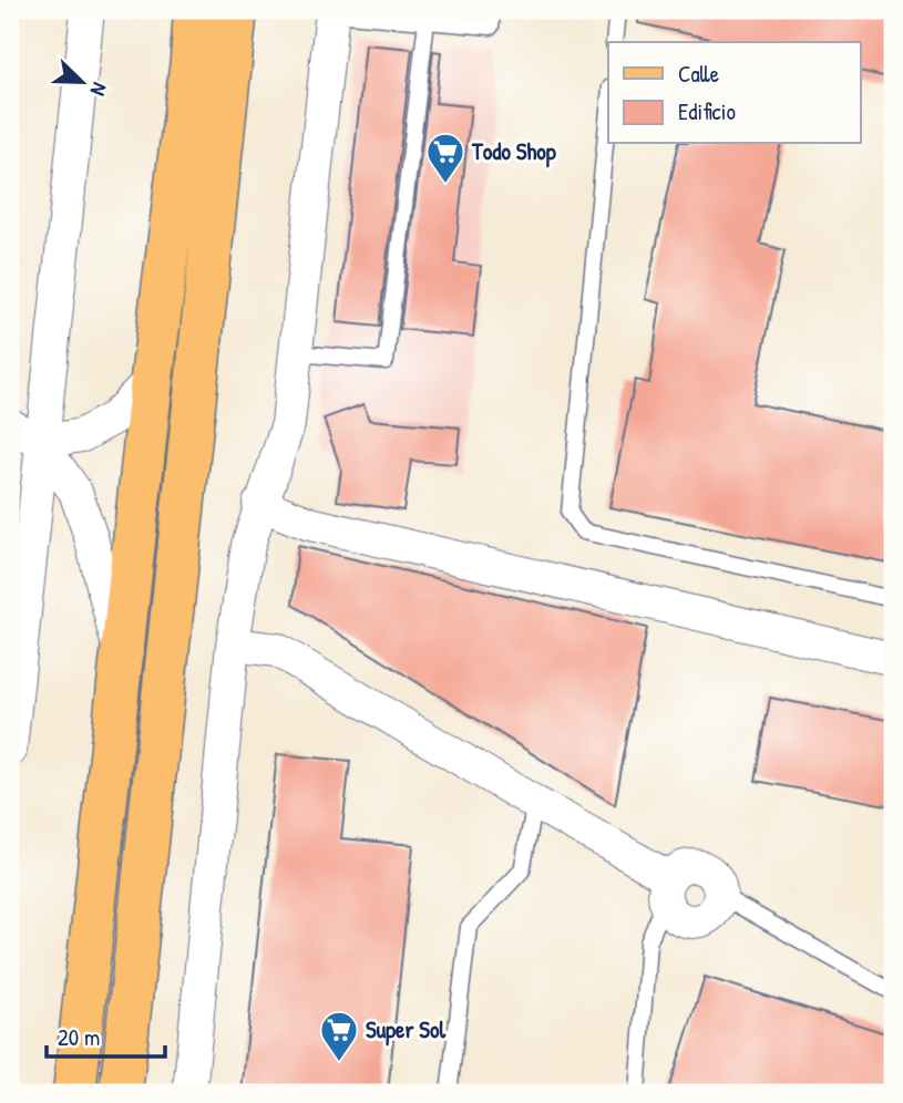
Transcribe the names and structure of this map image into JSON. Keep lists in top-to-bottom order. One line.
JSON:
{"places":{"supermarket":["Todo Shop","Super Sol"]},"legend":["Calle","Edificio"],"scale_bar":"20 m","north":"bottom right"}
